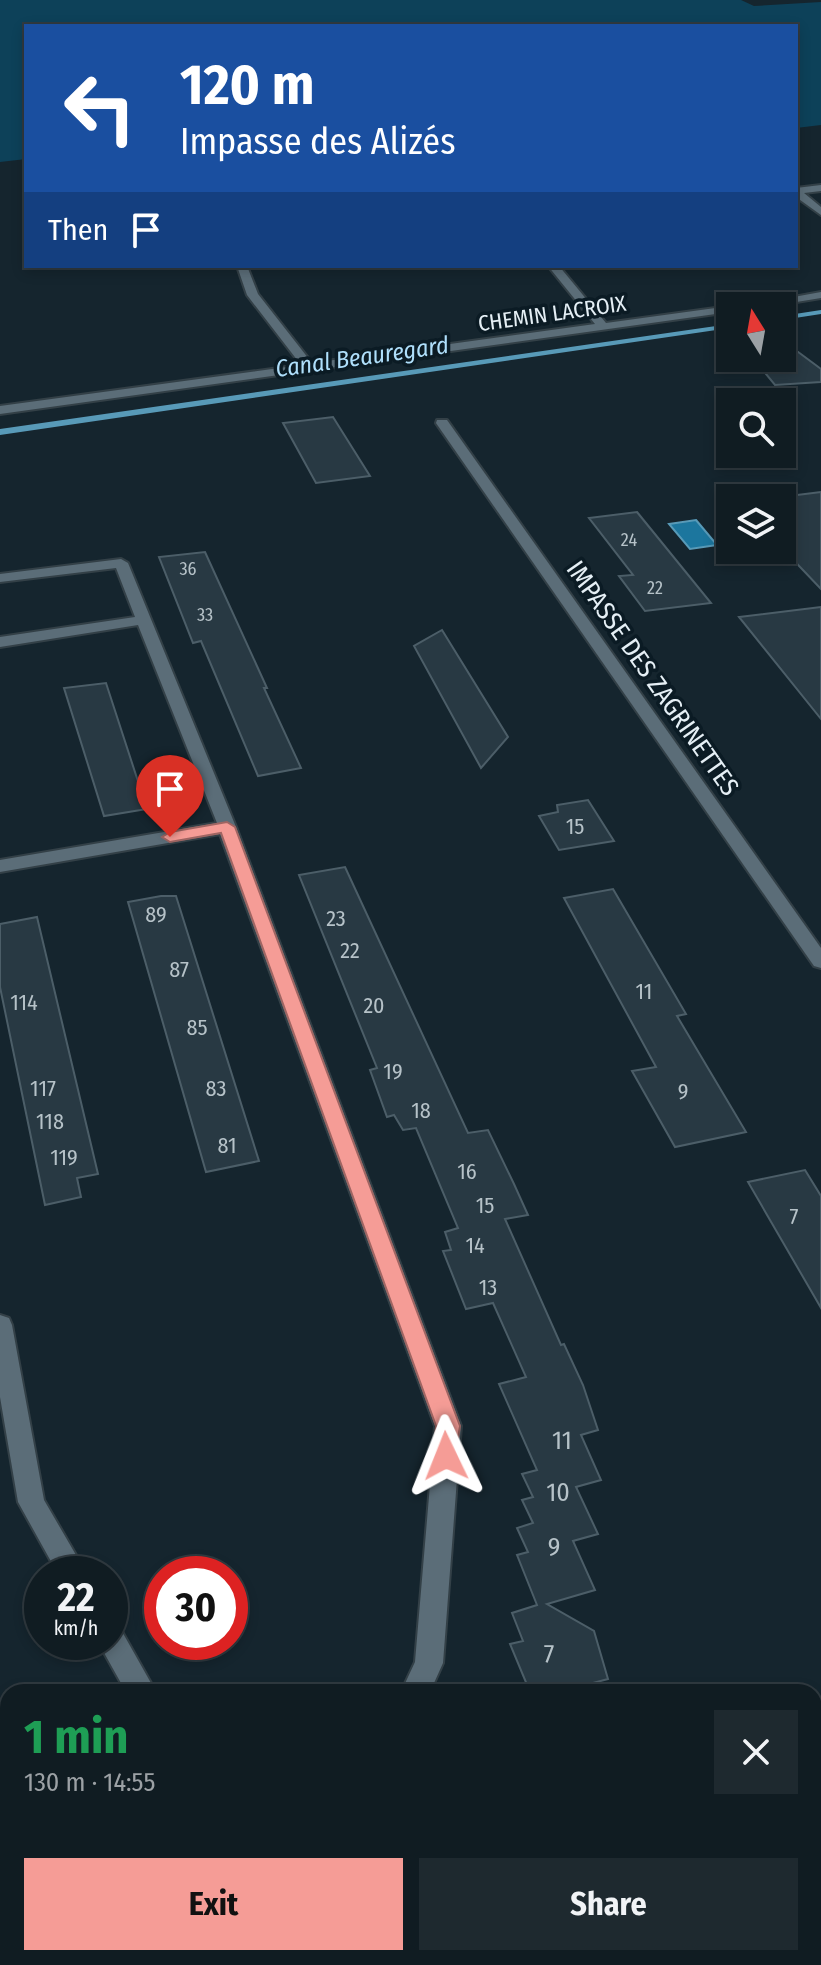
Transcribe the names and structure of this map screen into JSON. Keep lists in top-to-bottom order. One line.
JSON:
{"streets":{"street":["CHEMIN LACROIX","IMPASSE DES ZAGRINETTES"]},"water":["Canal Beauregard"],"house_numbers":["24","36","22","33","15","89","23","22","87","11","114","20","85","19","117","83","9","18","118","81","119","16","15","7","14","13","11","10","9","7"],"north":"top","page":{"turn":["120 m","Impasse des Alizés"],"then":"Then","speed":"22 km/h","limit":"30","heading":["1 min","130 m · 14:55"],"buttons":["Exit","Share"]}}
